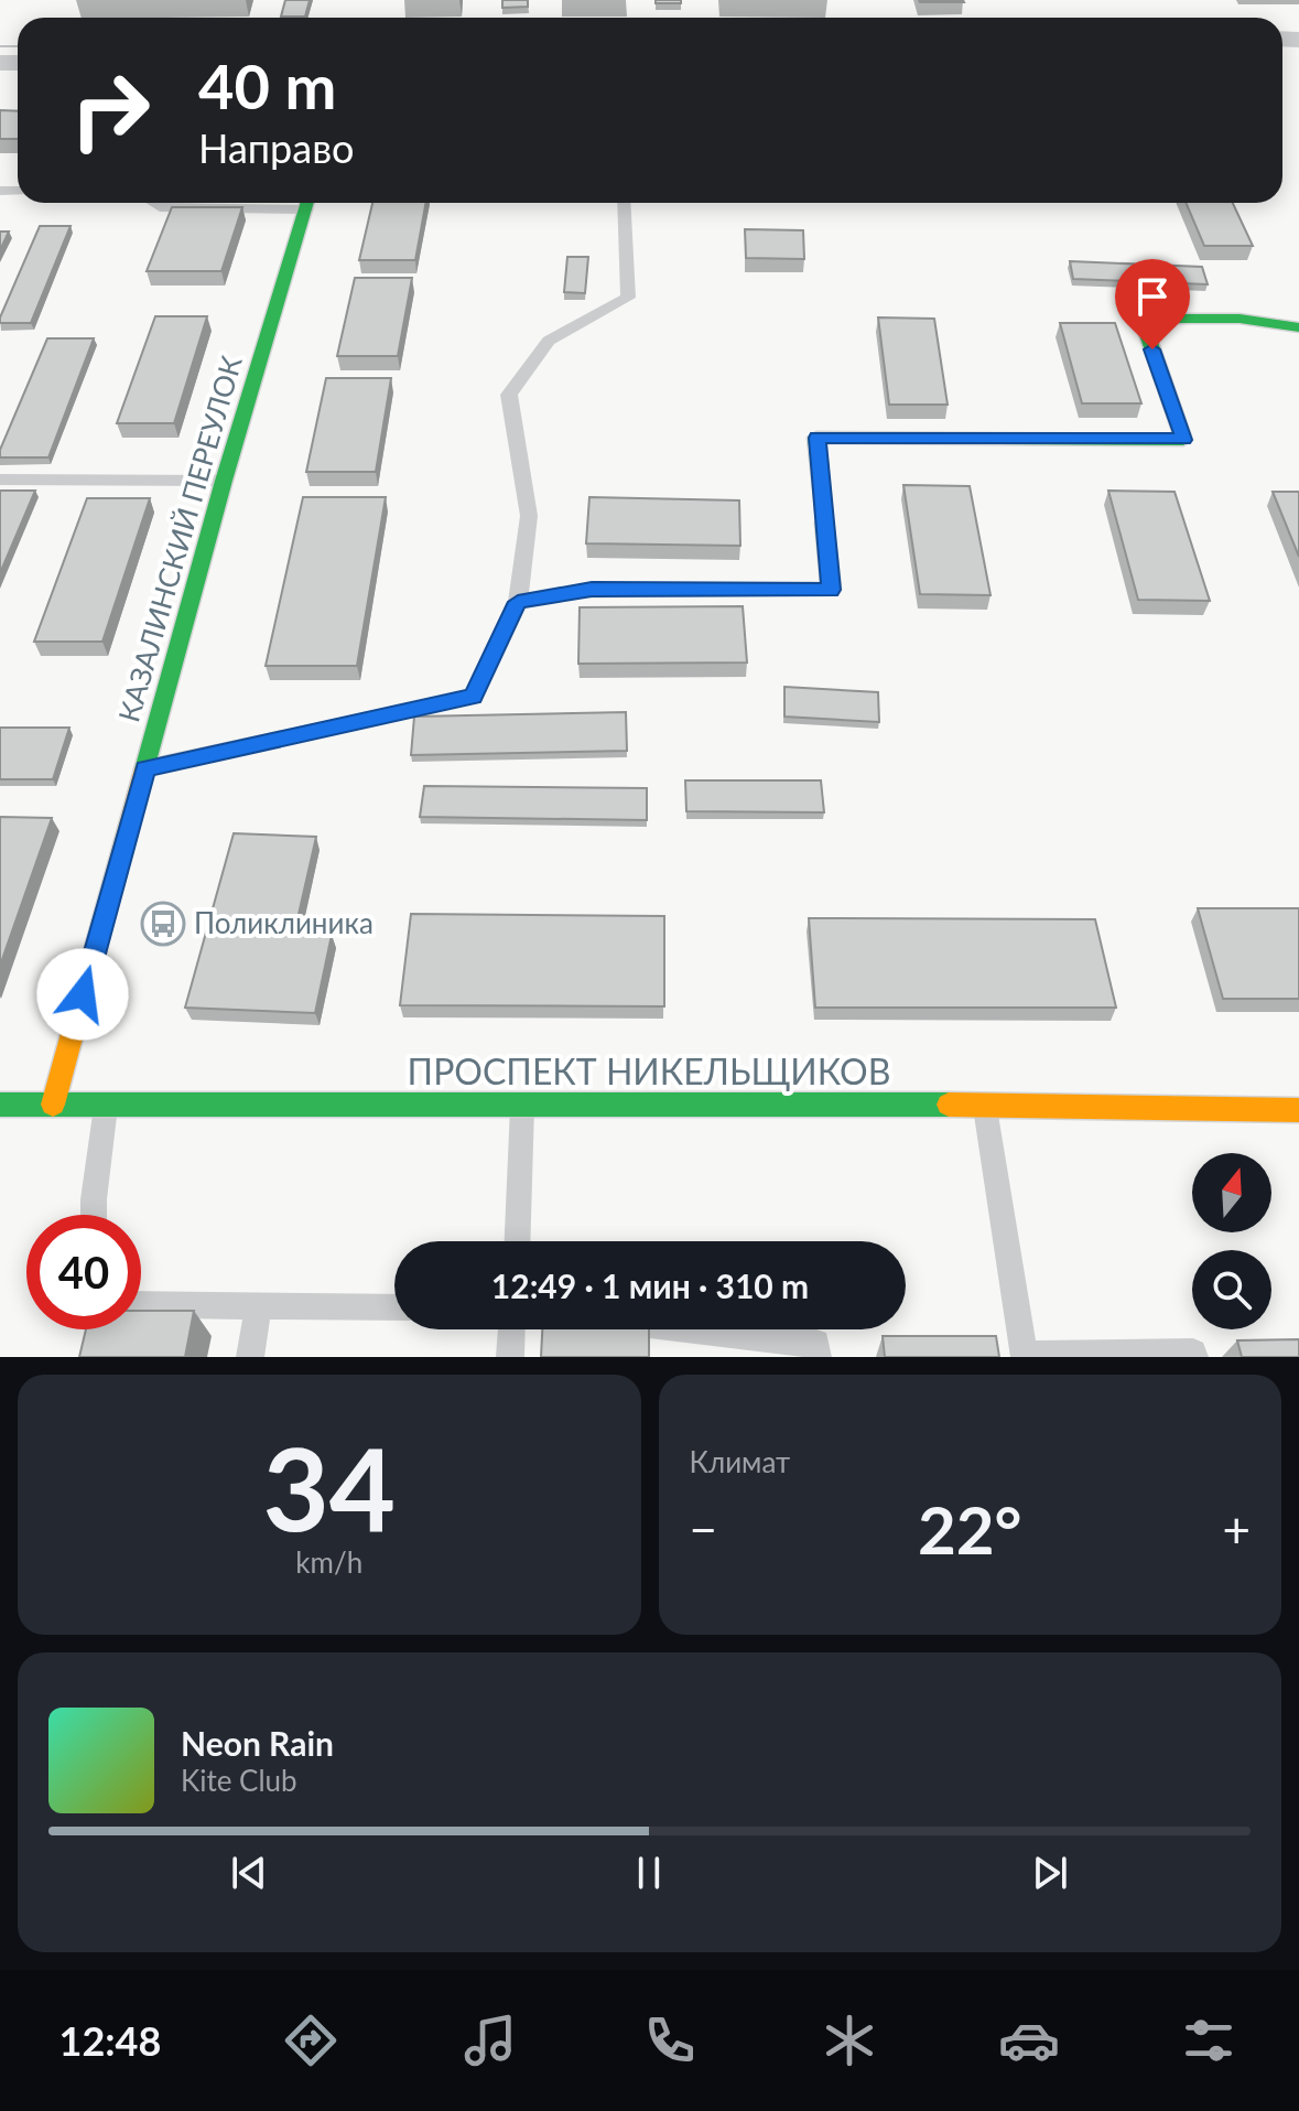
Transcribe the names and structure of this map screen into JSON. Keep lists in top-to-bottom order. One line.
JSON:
{"streets":{"street":["КАЗАЛИНСКИЙ ПЕРЕУЛОК","ПРОСПЕКТ НИКЕЛЬЩИКОВ"]},"crossings":[["КАЗАЛИНСКИЙ ПЕРЕУЛОК","ПРОСПЕКТ НИКЕЛЬЩИКОВ"]],"places":{"bus stop":["Поликлиника"]},"north":"top","page":{"turn":["40 m","Направо"],"limit":"40","trip":"12:49 · 1 мин · 310 m","tile":[["34","km/h"],"Климат"],"heat":["−","22°","+"],"song":["Neon Rain","Kite Club"],"tabs":"12:48"}}
